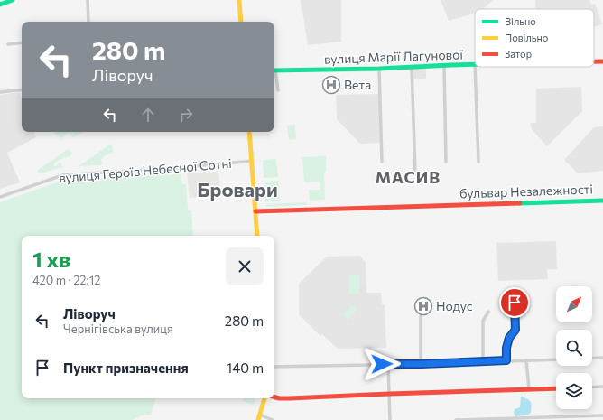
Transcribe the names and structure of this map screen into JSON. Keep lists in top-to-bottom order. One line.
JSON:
{"streets":{"street":["вулиця Марії Лагунової","вулиця Героїв Небесної Сотні","бульвар Незалежності"]},"districts":["МАСИВ","Бровари"],"places":{"hospital":["Вета","Нодус"]},"legend":["Вільно","Повільно","Затор"],"north":"top right","page":{"turn":["280 m","Ліворуч"],"heading":["1 хв","420 m · 22:12"],"list":[{"name":"Ліворуч","note":"Чернігівська вулиця","value":"280 m"},{"name":"Пункт призначення","value":"140 m"}]}}
